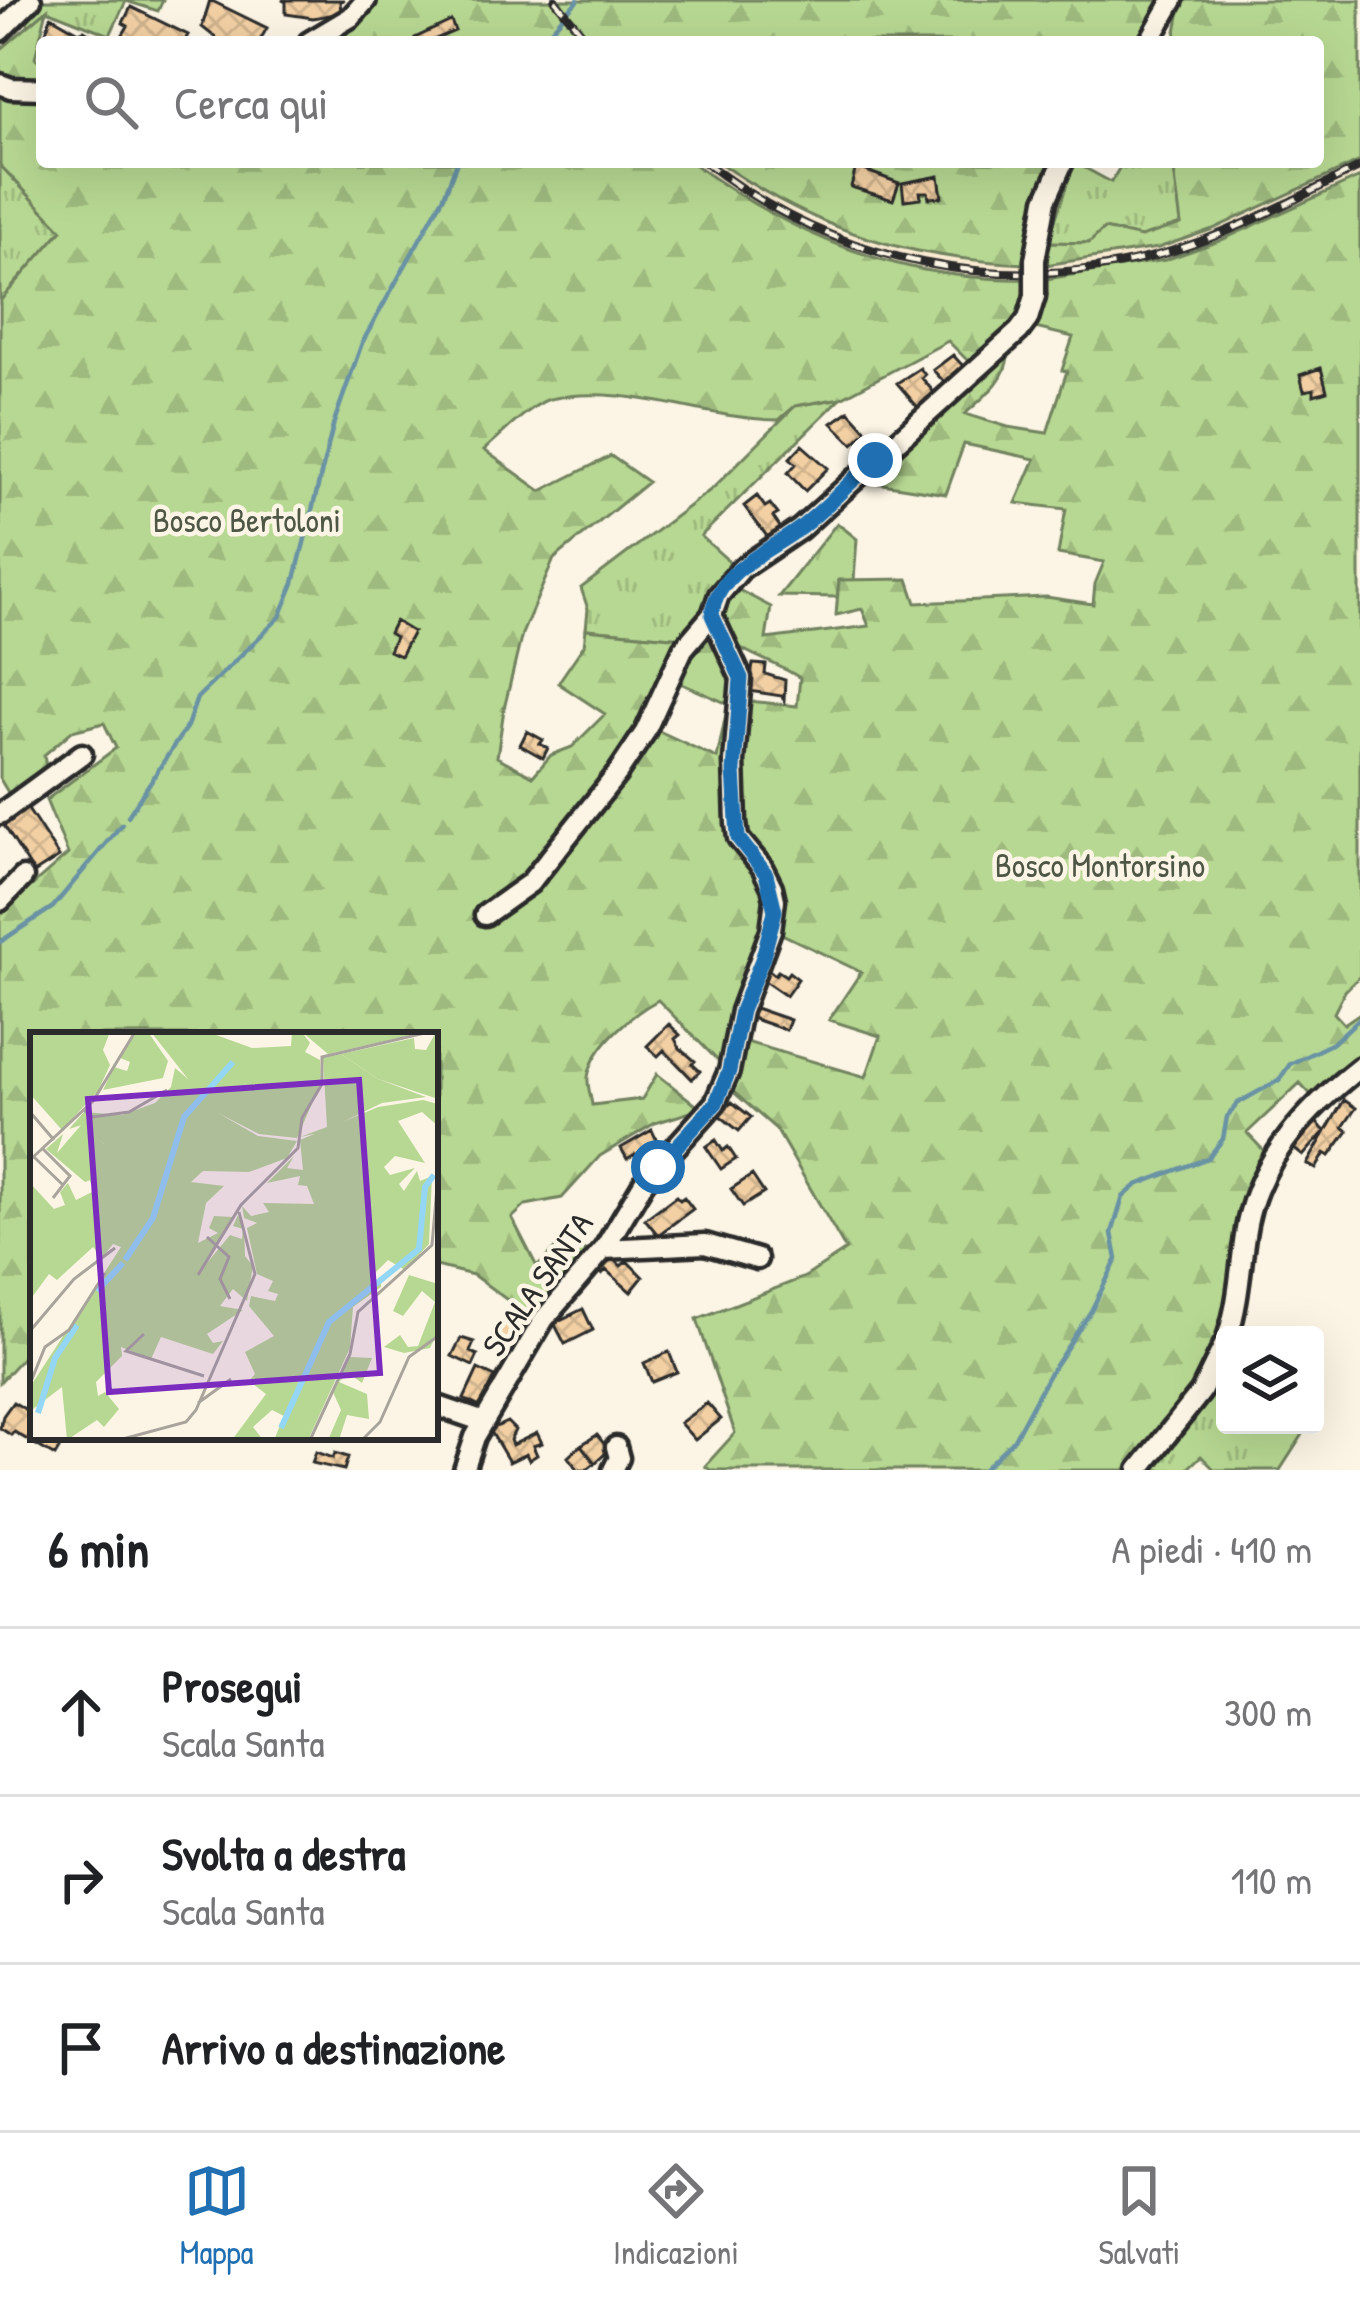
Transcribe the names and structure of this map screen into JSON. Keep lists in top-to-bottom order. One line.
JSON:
{"streets":{"street":["SCALA SANTA"]},"parks":["Bosco Bertoloni","Bosco Montorsino"],"page":{"search":"Cerca qui","heading":["6 min","A piedi · 410 m"],"list":[["Prosegui","Scala Santa","300 m"],["Svolta a destra","Scala Santa","110 m"],"Arrivo a destinazione"],"nav":["Mappa","Indicazioni","Salvati"]}}
